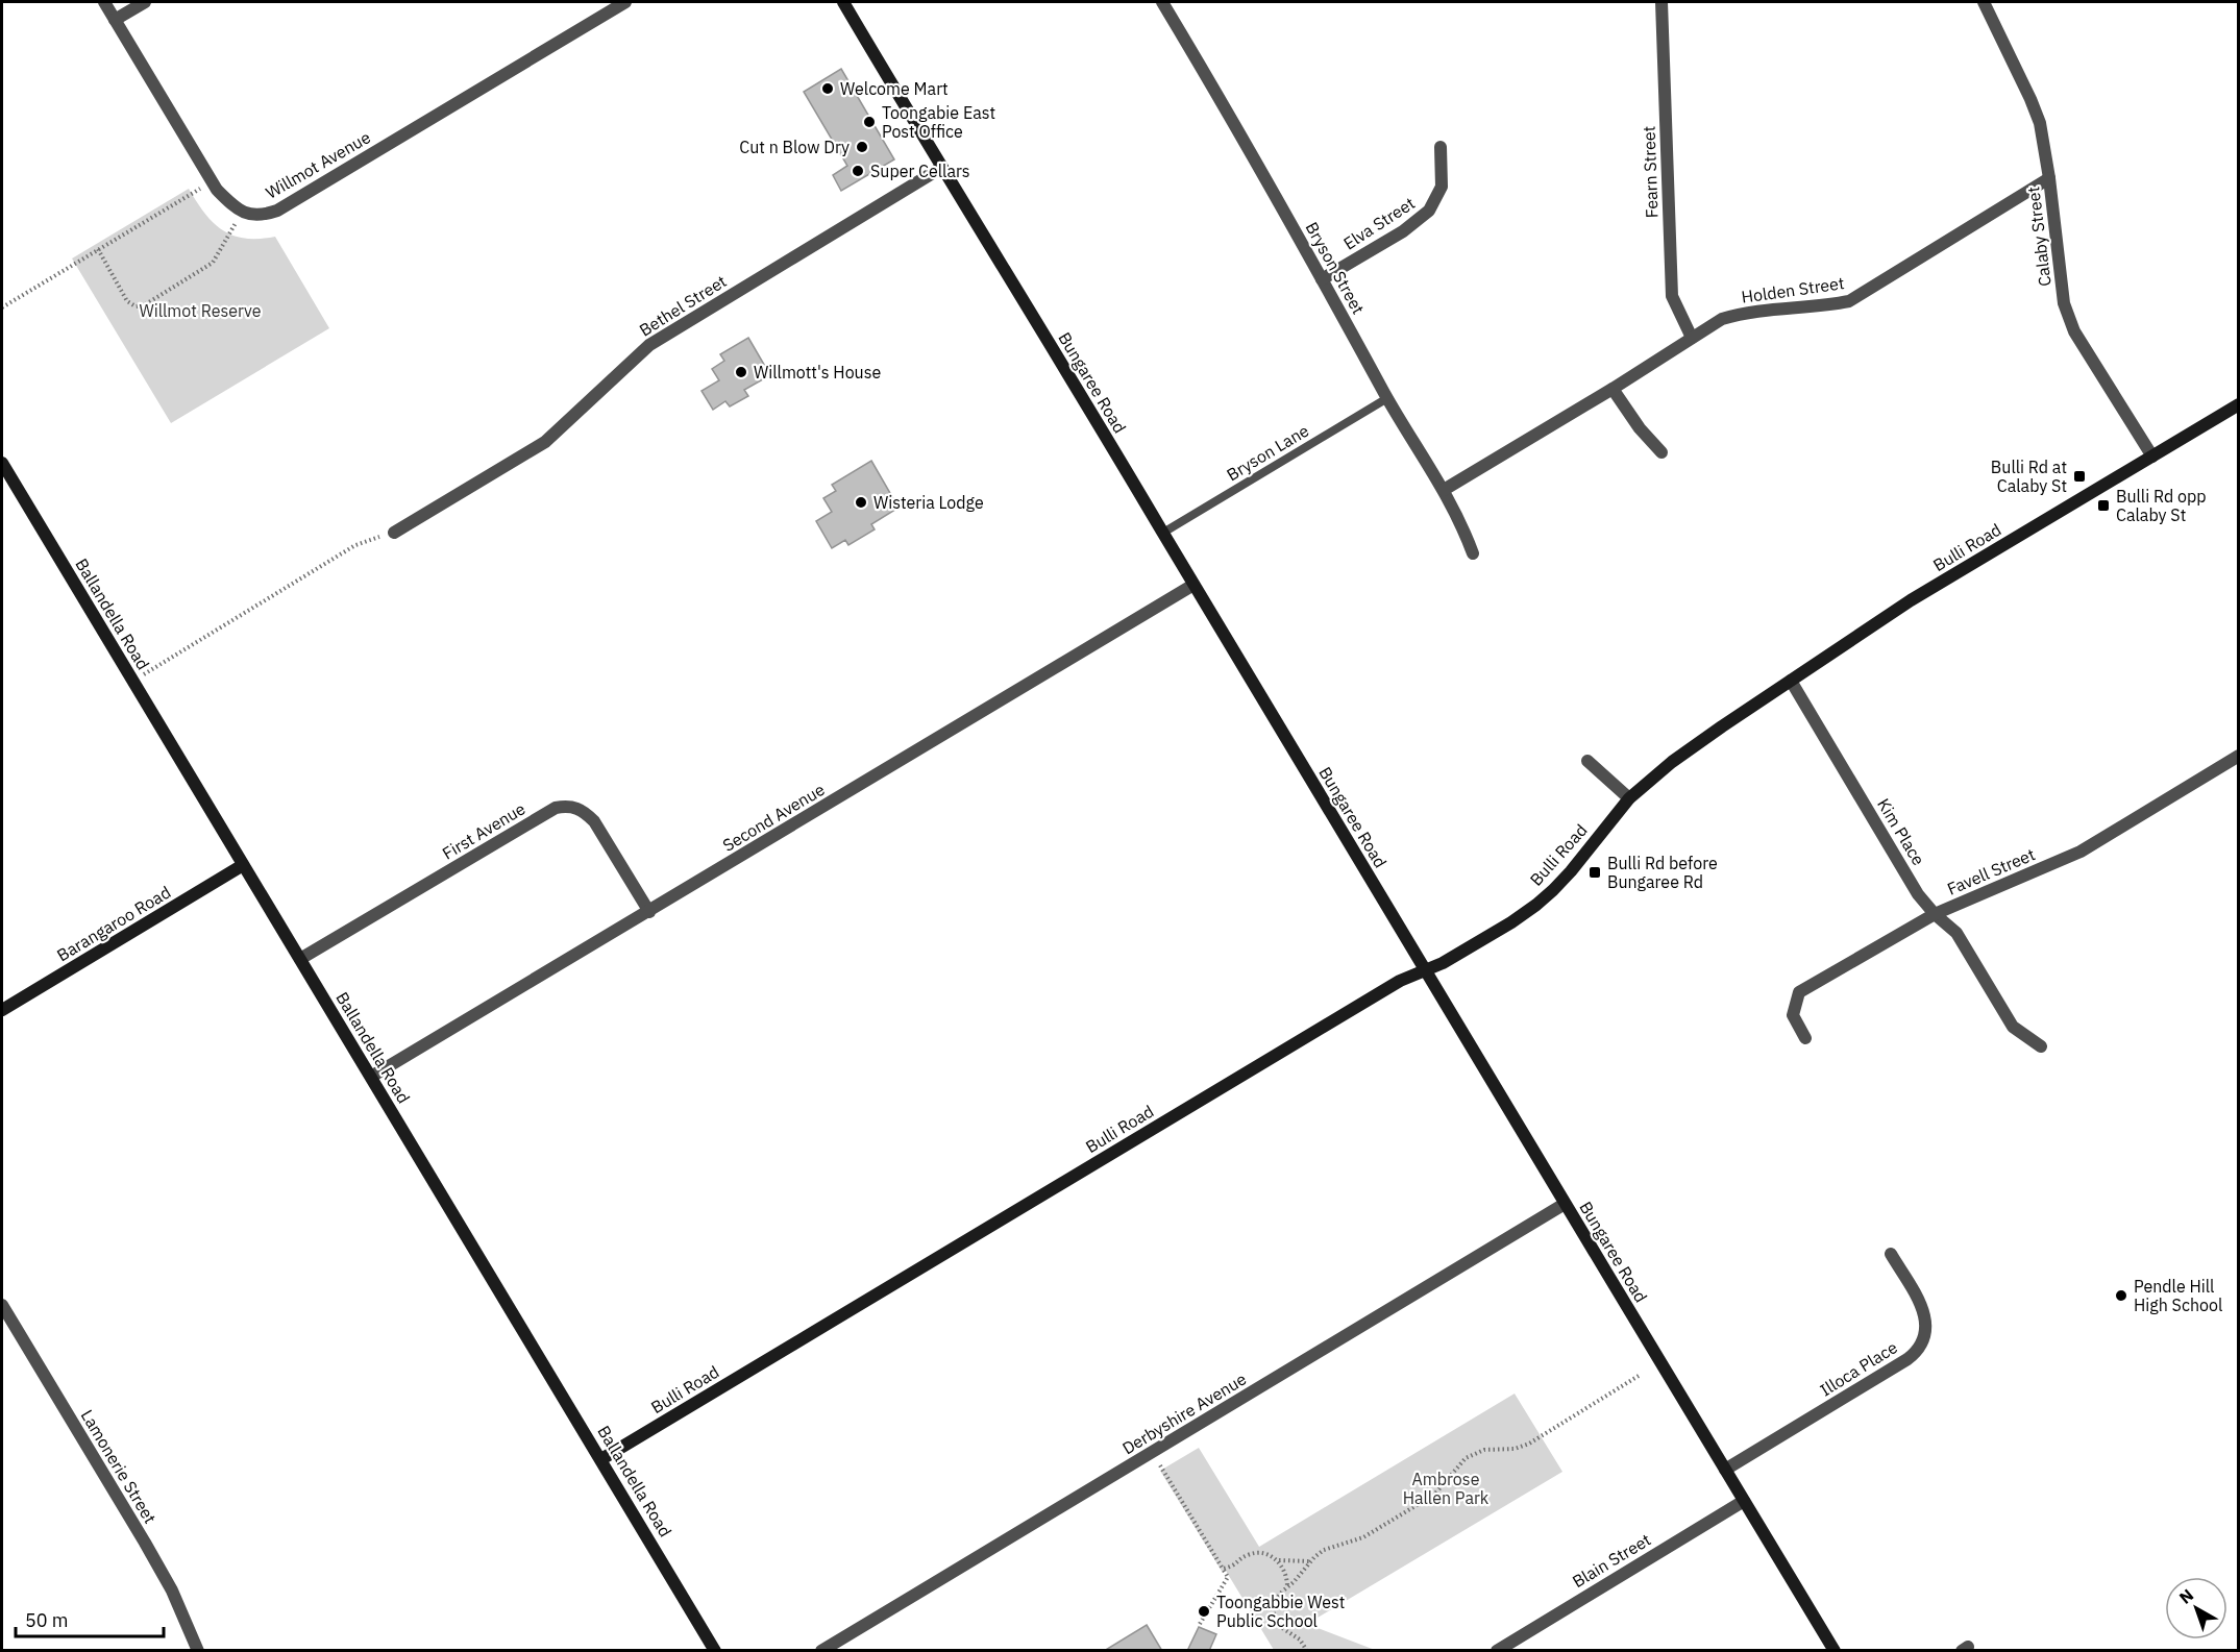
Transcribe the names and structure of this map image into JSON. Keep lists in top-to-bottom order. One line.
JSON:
{"streets":{"street":["Willmot Avenue","Fearn Street","Elva Street","Calaby Street","Bryson Street","Holden Street","Bethel Street","Bungaree Road","Bulli Road","Ballandella Road","Second Avenue","First Avenue","Kim Place","Favell Street","Barangaroo Road","Illoca Place","Derbyshire Avenue","Lamonerie Street","Blain Street"],"lane":["Bryson Lane"]},"crossings":[["Fearn Street","Holden Street"],["Elva Street","Bryson Street"],["Calaby Street","Holden Street"],["Calaby Street","Bulli Road"],["Bryson Street","Holden Street"],["Bryson Street","Bryson Lane"],["Bethel Street","Bungaree Road"],["Bungaree Road","Bryson Lane"],["Bungaree Road","Bulli Road"],["Bungaree Road","Second Avenue"],["Bungaree Road","Illoca Place"],["Bungaree Road","Derbyshire Avenue"],["Bungaree Road","Blain Street"],["Bulli Road","Ballandella Road"],["Bulli Road","Kim Place"],["Ballandella Road","Second Avenue"],["Ballandella Road","First Avenue"],["Ballandella Road","Barangaroo Road"],["Second Avenue","First Avenue"],["Kim Place","Favell Street"]],"parks":["Willmot Reserve","Ambrose Hallen Park"],"places":{"other":["Welcome Mart","Toongabie East Post Office","Cut n Blow Dry","Super Cellars","Willmott's House","Wisteria Lodge","Pendle Hill High School","Toongabbie West Public School"],"transit":["Bulli Rd at Calaby St","Bulli Rd opp Calaby St","Bulli Rd before Bungaree Rd"]},"scale_bar":"50 m","north":"top left"}
